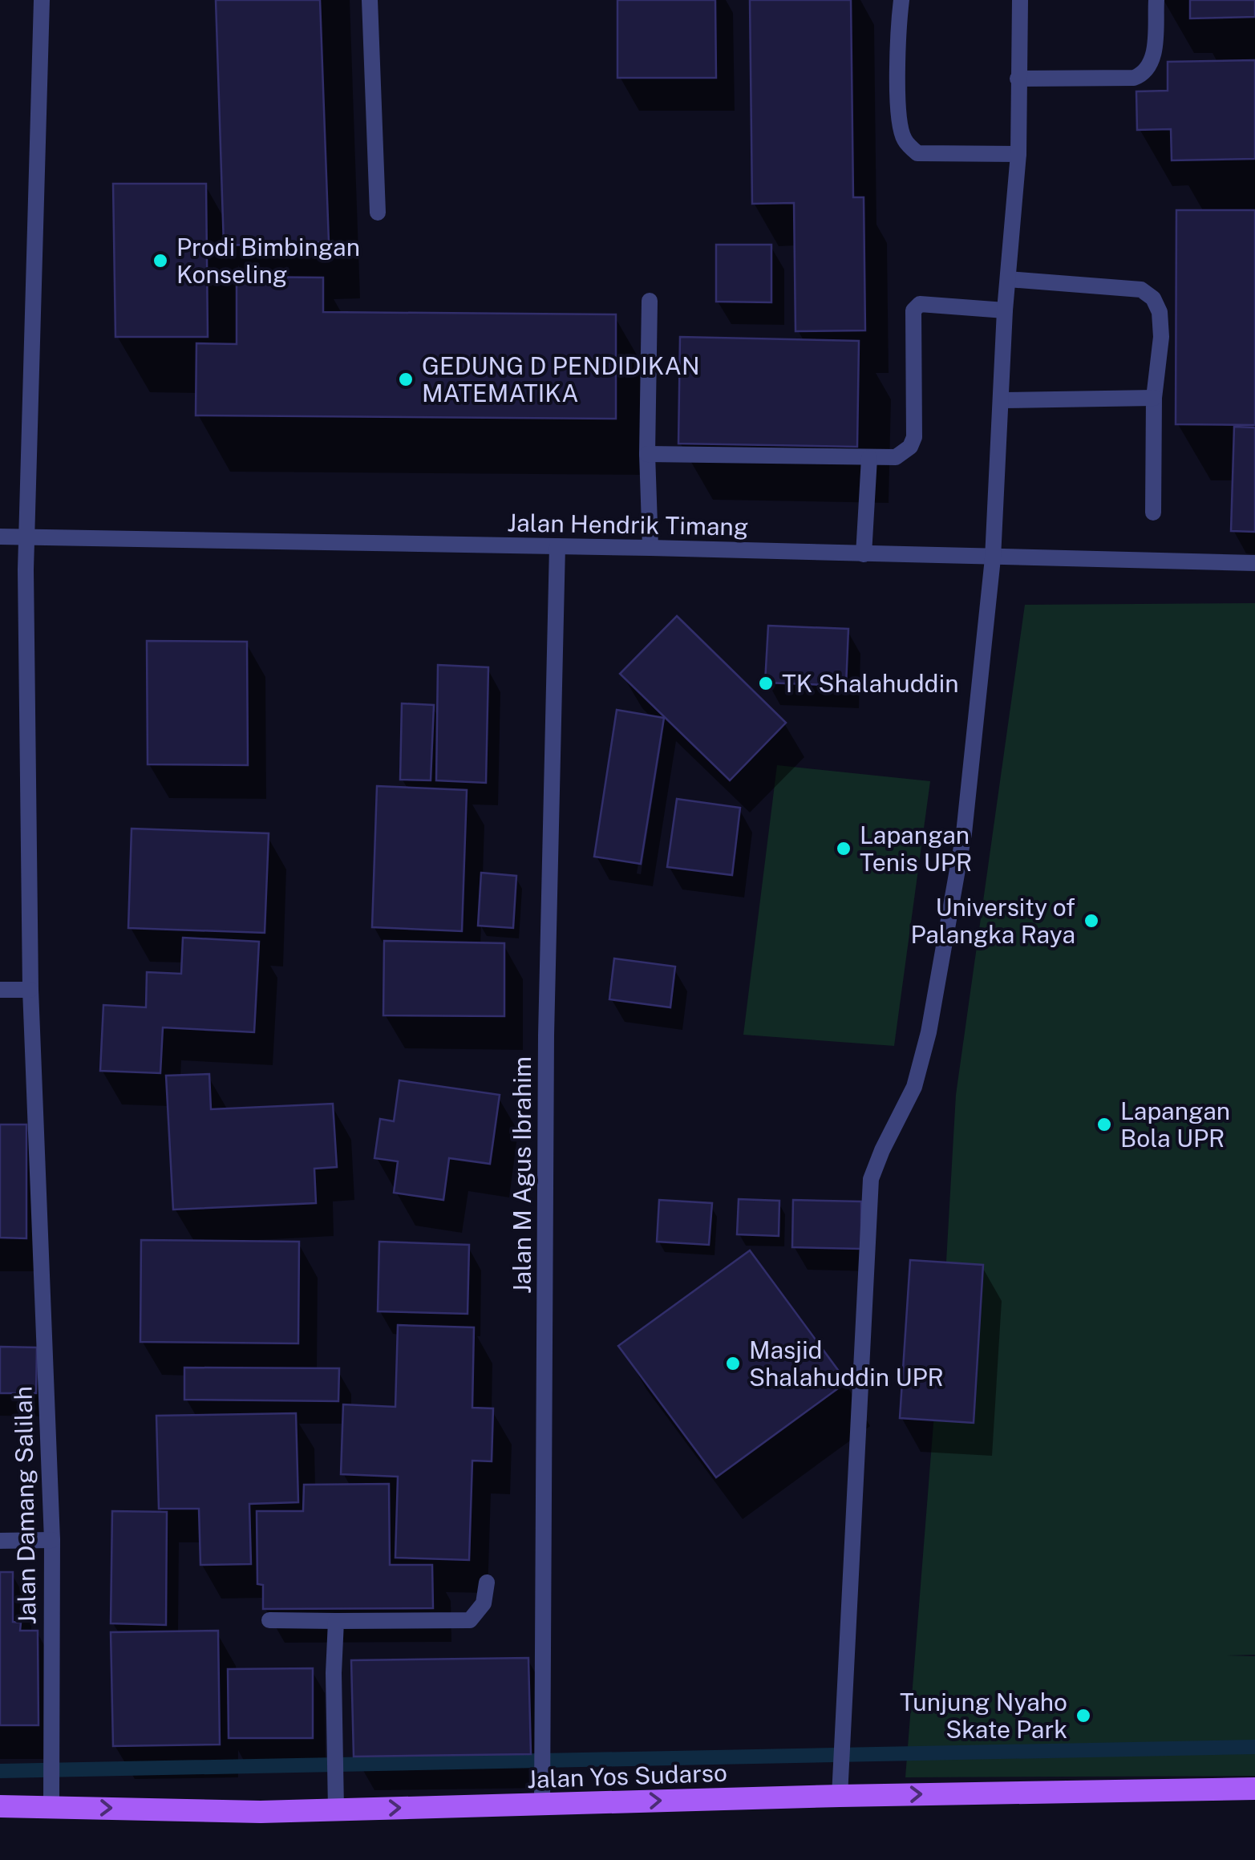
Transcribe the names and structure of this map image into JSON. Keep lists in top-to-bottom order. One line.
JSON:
{"streets":{"main road":["Jalan Yos Sudarso"],"street":["Jalan Hendrik Timang","Jalan M Agus Ibrahim","Jalan Damang Salilah"]},"crossings":[["Jalan Hendrik Timang","Jalan M Agus Ibrahim"],["Jalan Hendrik Timang","Jalan Damang Salilah"],["Jalan M Agus Ibrahim","Jalan Yos Sudarso"],["Jalan Damang Salilah","Jalan Yos Sudarso"]],"one_way":["Jalan Yos Sudarso"],"places":["Prodi Bimbingan Konseling","GEDUNG D PENDIDIKAN MATEMATIKA","TK Shalahuddin","Lapangan Tenis UPR","University of Palangka Raya","Lapangan Bola UPR","Masjid Shalahuddin UPR","Tunjung Nyaho Skate Park"]}
